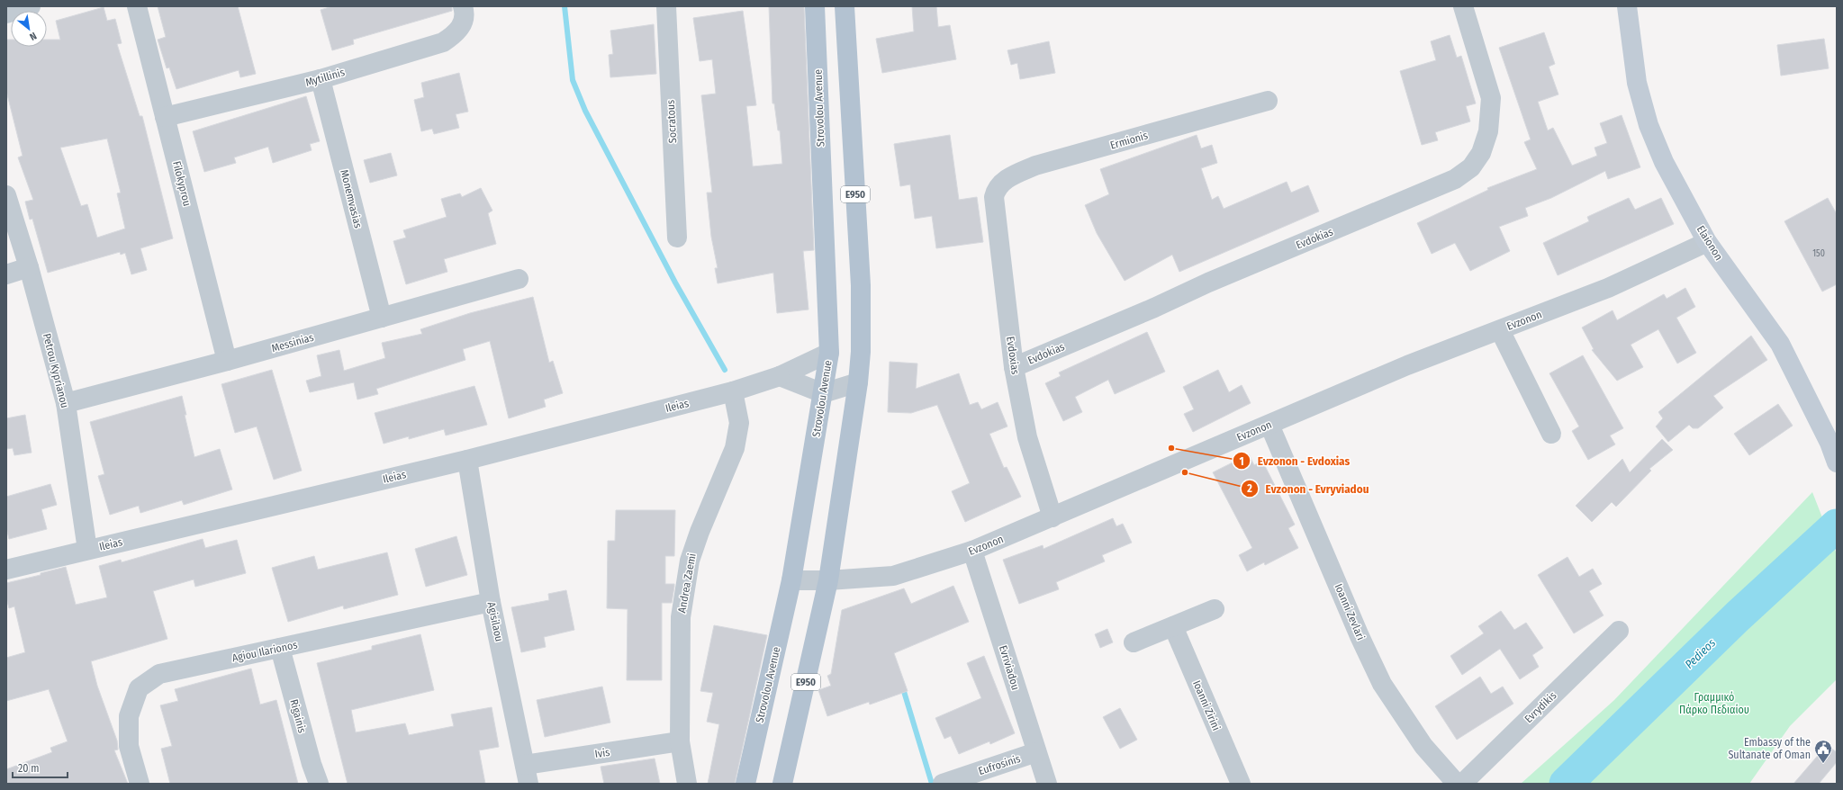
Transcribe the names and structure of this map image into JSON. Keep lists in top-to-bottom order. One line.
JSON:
{"streets":{"main road":["Strovolou Avenue","E950","Elaionon"],"street":["Mytillinis","Socratous","Ermionis","Filokyprou","Monemvasias","Evdokias","Evzonon","Messinias","Evdoxias","Petrou Kyprianou","Ileias","Andrea Zaemi","Ioanni Zevlari","Agisilaou","Agiou Ilarionos","Evriviadou","Ioanni Zirini","Evrydikis","Rigainis","Ivis","Eufrosinis"]},"crossings":[["Mytillinis","Filokyprou"],["Mytillinis","Monemvasias"],["Strovolou Avenue","Evzonon"],["Strovolou Avenue","Ileias"],["Ermionis","Evdoxias"],["Filokyprou","Messinias"],["E950","Evzonon"],["Monemvasias","Messinias"],["Evdokias","Evdoxias"],["Elaionon","Evzonon"],["Evzonon","Evdoxias"],["Evzonon","Ioanni Zevlari"],["Evzonon","Evriviadou"],["Messinias","Petrou Kyprianou"],["Petrou Kyprianou","Ileias"],["Ileias","Andrea Zaemi"],["Ileias","Agisilaou"],["Andrea Zaemi","Ivis"],["Agisilaou","Agiou Ilarionos"],["Agisilaou","Ivis"],["Agiou Ilarionos","Rigainis"],["Evriviadou","Eufrosinis"]],"water":["Pedieos"],"parks":["Γραμμικό Πάρκο Πεδιαίου"],"places":{"other":["Evzonon - Evdoxias","Evzonon - Evryviadou"],"public building":["Embassy of the Sultanate of Oman"]},"house_numbers":["150"],"scale_bar":"20 m","north":"bottom right"}
